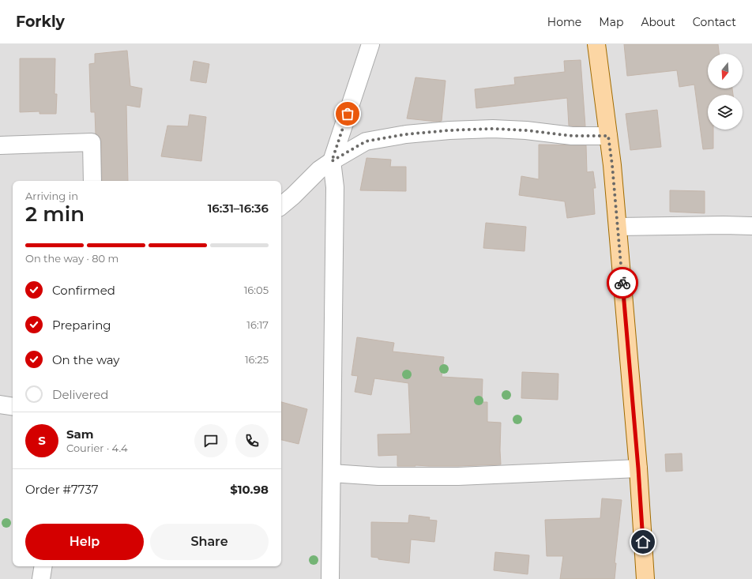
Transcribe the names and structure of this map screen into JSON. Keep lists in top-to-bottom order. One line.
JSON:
{"north":"bottom","page":{"header":"Forkly","nav":["Home","Map","About","Contact"],"heading":["2 min","Arriving in","16:31–16:36"],"panel":["Sam","Courier · 4.4","Order #7737","$10.98"],"bar":"On the way · 80 m","list":[["Confirmed","16:05"],["Preparing","16:17"],["On the way","16:25"],"Delivered"],"round":"S","buttons":["Help","Share"]}}
